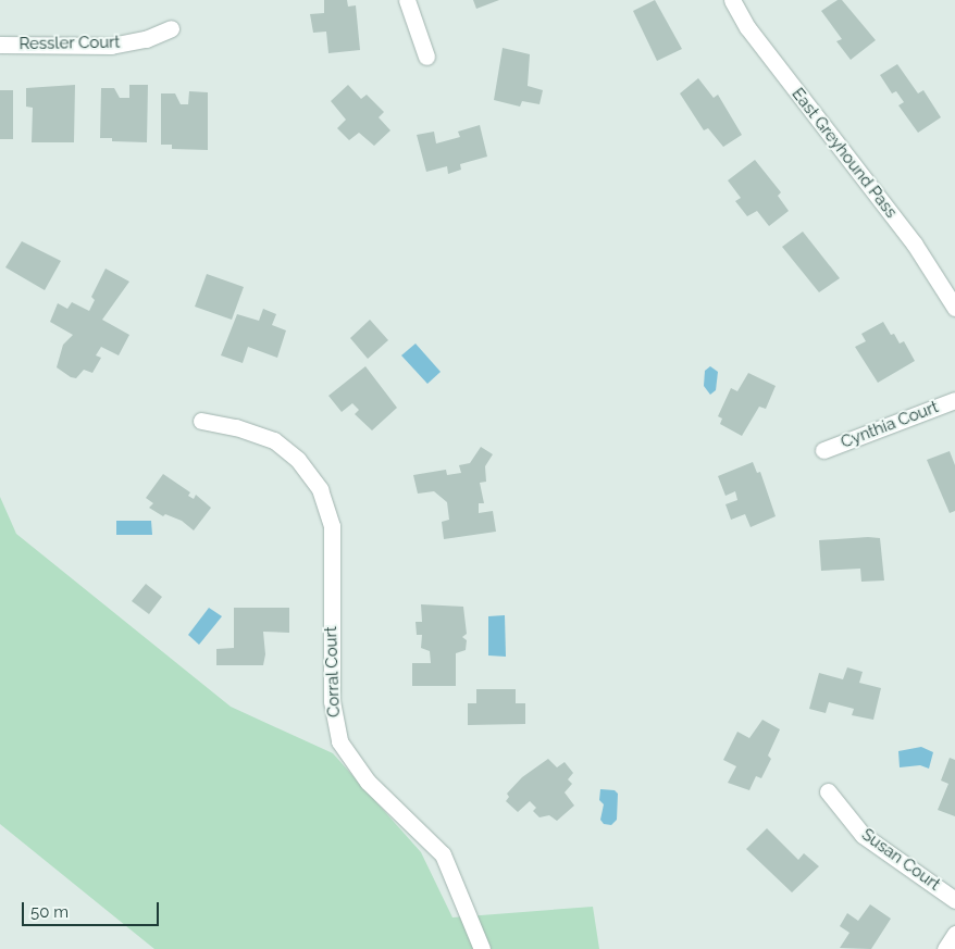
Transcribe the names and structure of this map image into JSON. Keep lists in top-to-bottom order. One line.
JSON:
{"streets":{"street":["Ressler Court","East Greyhound Pass","Cynthia Court","Corral Court","Susan Court"]},"scale_bar":"50 m"}
